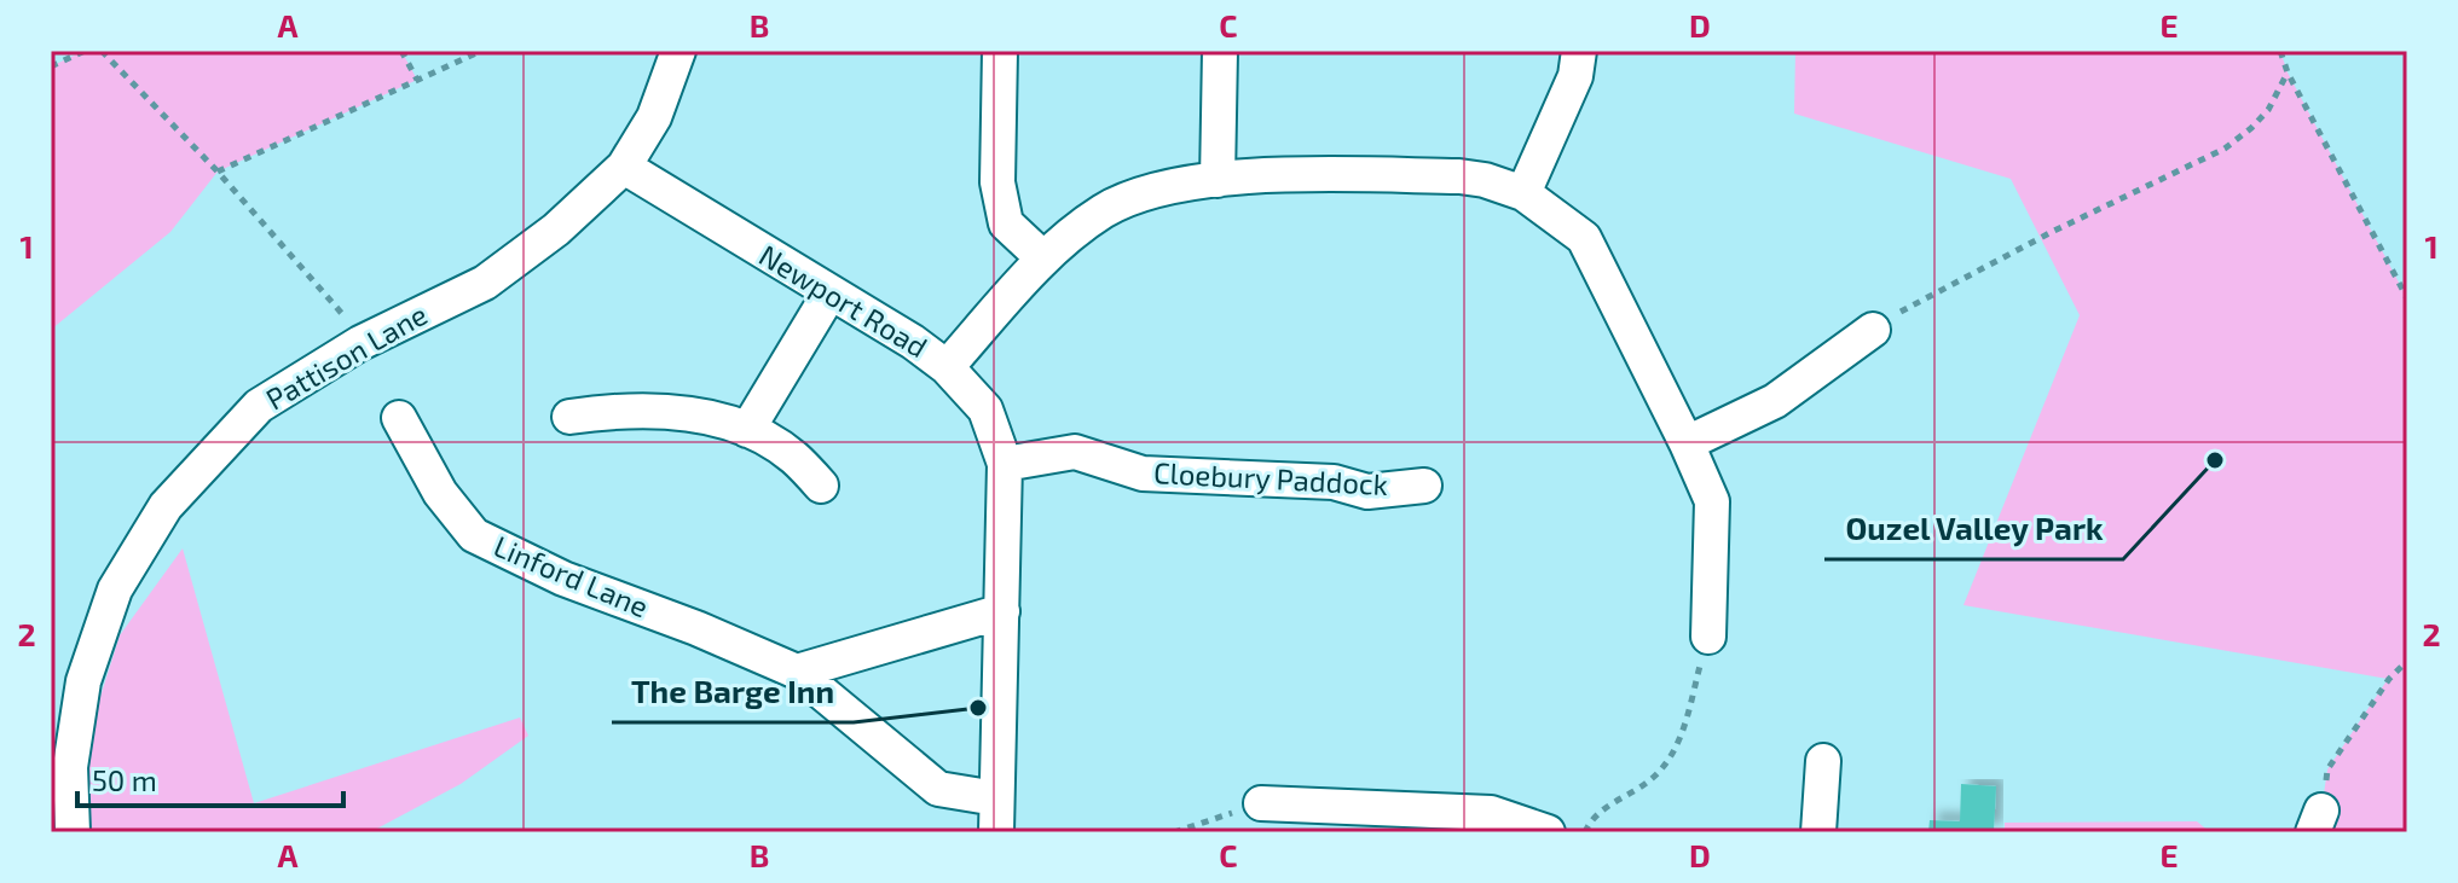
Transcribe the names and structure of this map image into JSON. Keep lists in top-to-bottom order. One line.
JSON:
{"streets":{"street":["Newport Road","Pattison Lane","Cloebury Paddock","Linford Lane"]},"crossings":[["Newport Road","Pattison Lane"],["Newport Road","Cloebury Paddock"],["Newport Road","Linford Lane"]],"places":["Ouzel Valley Park","The Barge Inn"],"scale_bar":"50 m","grid":{"columns":["A","B","C","D","E"],"rows":["1","2"]}}
